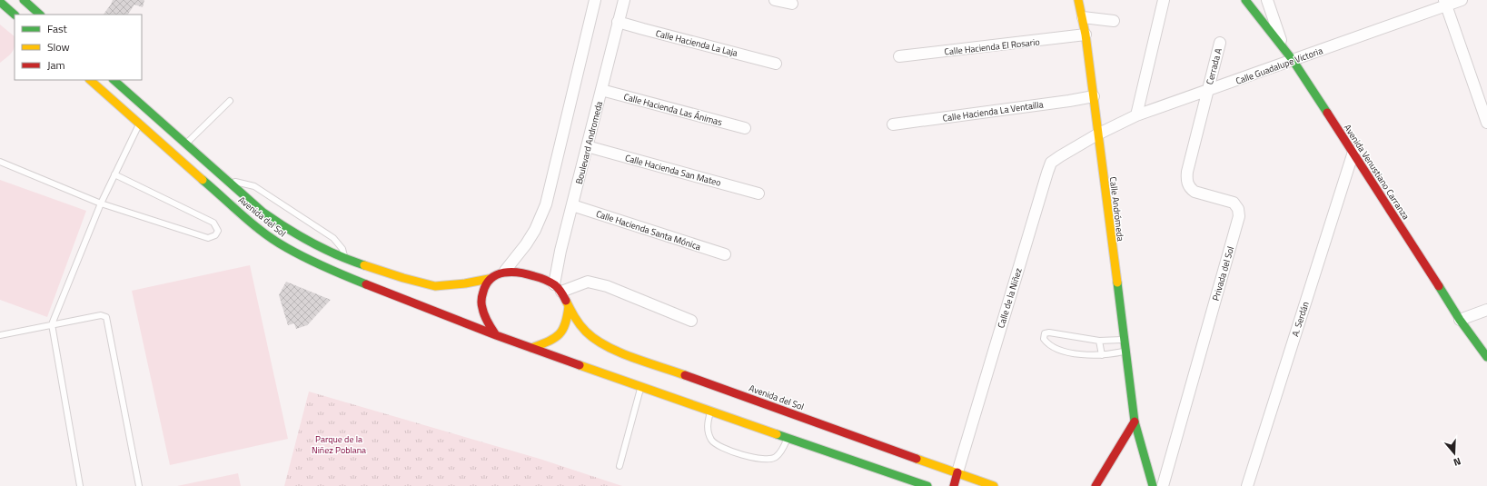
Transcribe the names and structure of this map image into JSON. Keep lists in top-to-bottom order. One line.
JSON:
{"streets":{"main road":["Avenida Venustiano Carranza","Calle Andrómeda","Avenida del Sol","Calle de la Niñez"],"street":["Calle Hacienda La Laja","Calle Hacienda El Rosario","Calle Guadalupe Victoria","Cerrada A","Calle Hacienda Las Ánimas","Calle Hacienda La Ventailla","Boulevard Andromeda","Calle Hacienda San Mateo","Calle Hacienda Santa Mónica","Privada del Sol","A. Serdán"]},"crossings":[["Calle Hacienda La Laja","Boulevard Andromeda"],["Calle Hacienda El Rosario","Calle Andrómeda"],["Calle Guadalupe Victoria","Cerrada A"],["Calle Guadalupe Victoria","Avenida Venustiano Carranza"],["Calle Guadalupe Victoria","Calle Andrómeda"],["Calle Guadalupe Victoria","Privada del Sol"],["Calle Guadalupe Victoria","Calle de la Niñez"],["Cerrada A","Privada del Sol"],["Calle Hacienda Las Ánimas","Boulevard Andromeda"],["Calle Hacienda La Ventailla","Calle Andrómeda"],["Boulevard Andromeda","Calle Hacienda San Mateo"],["Boulevard Andromeda","Avenida del Sol"],["Boulevard Andromeda","Calle Hacienda Santa Mónica"],["Avenida Venustiano Carranza","A. Serdán"],["Calle Andrómeda","Calle de la Niñez"],["Avenida del Sol","Calle de la Niñez"]],"parks":["Parque de la Niñez Poblana"],"legend":["Fast","Slow","Jam"],"north":"bottom"}
